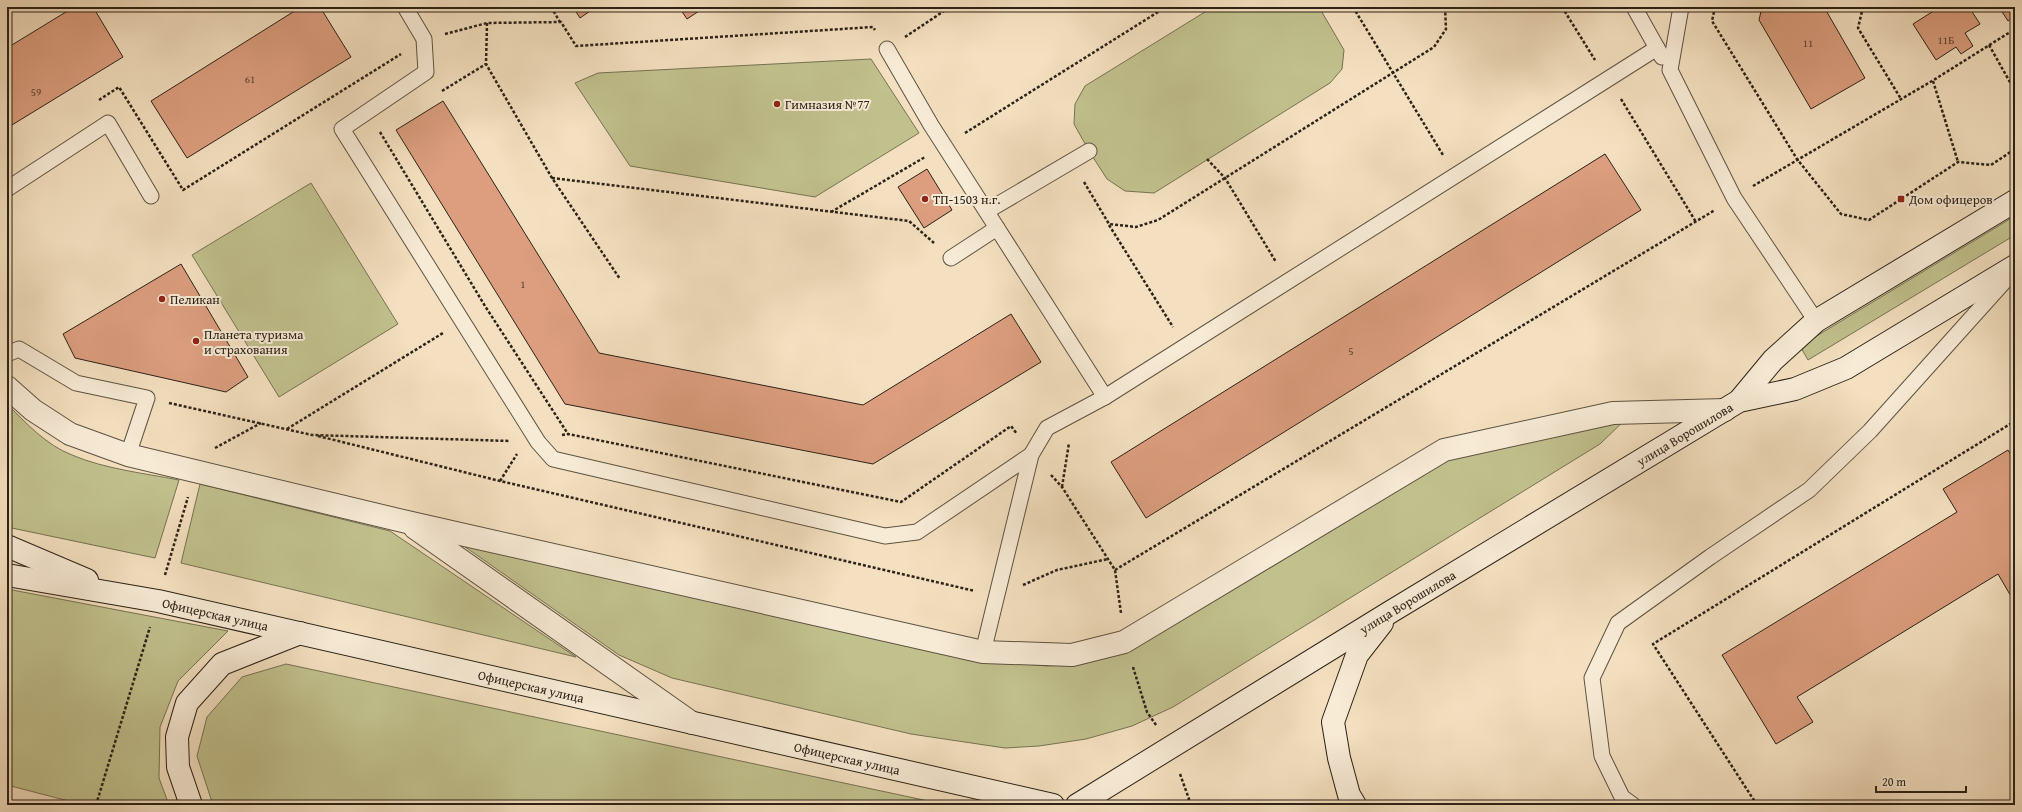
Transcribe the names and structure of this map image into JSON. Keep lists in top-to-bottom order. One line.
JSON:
{"streets":{"main road":["улица Ворошилова","Офицерская улица"]},"places":{"other":["Гимназия №77","ТП-1503 н.г.","Пеликан","Планета туризма и страхования"],"transit":["Дом офицеров"]},"house_numbers":["11Б","11","61","59","1","5"],"scale_bar":"20 m"}
